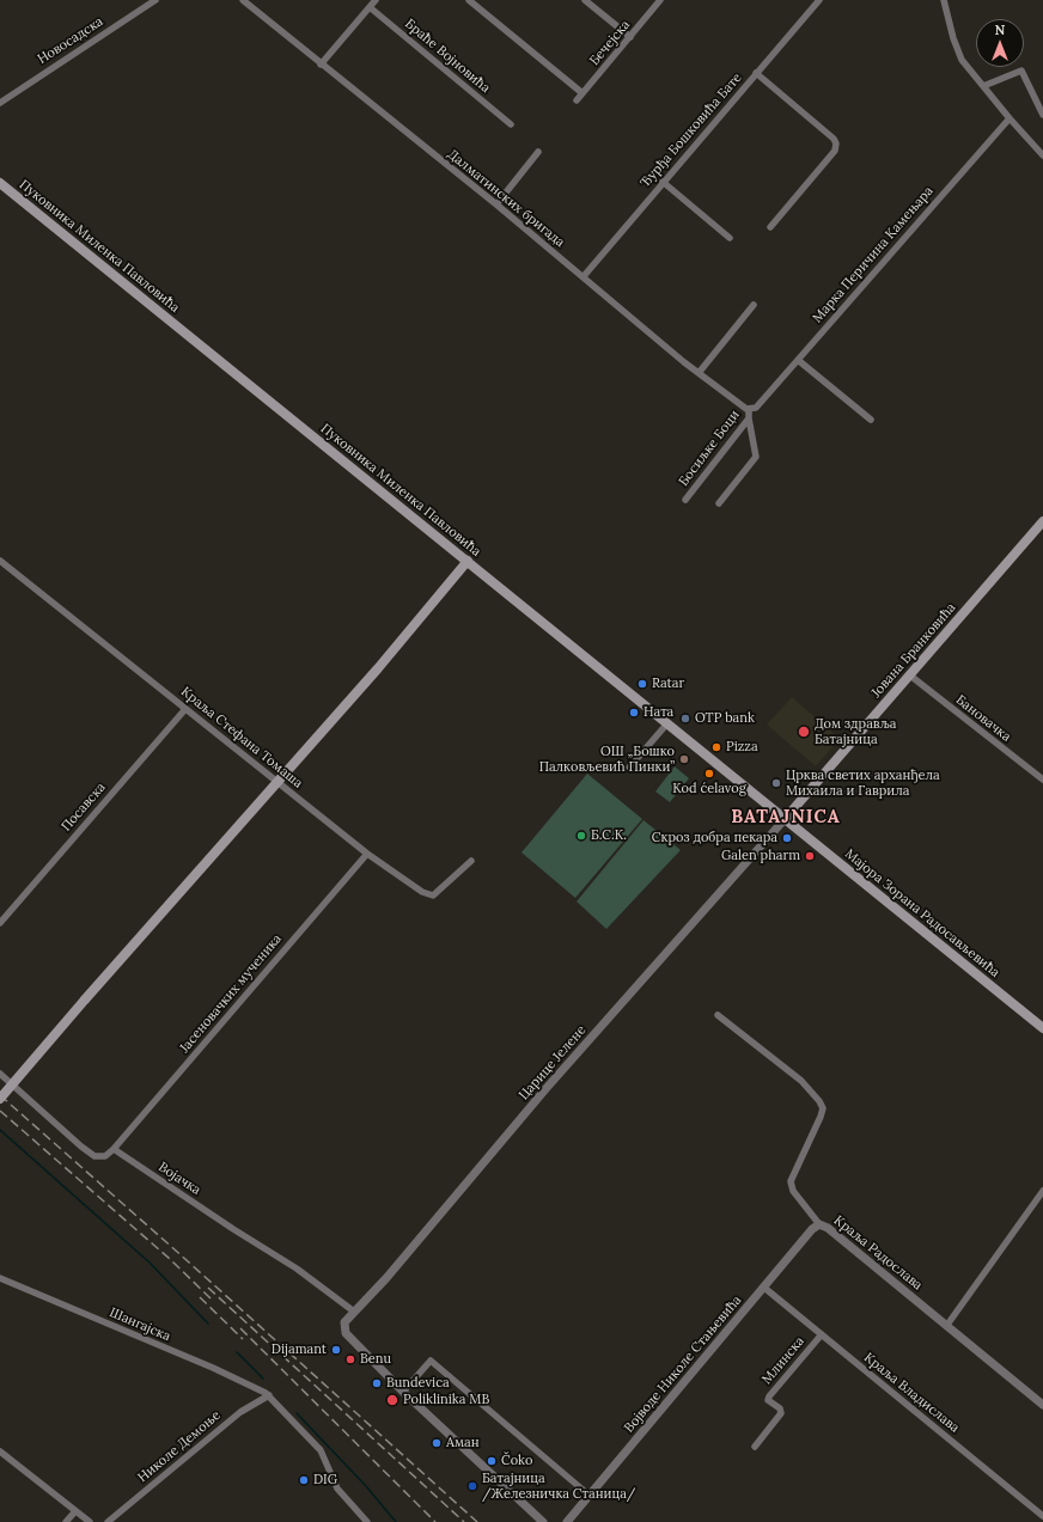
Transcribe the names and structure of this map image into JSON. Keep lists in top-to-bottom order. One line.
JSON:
{"streets":{"main road":["Пуковника Миленка Павловића","Јована Бранковића","Мајора Зорана Радосављевића"],"street":["Новосадска","Бечејска","Браће Војновића","Ђурђа Бошковића Бате","Далматинских бригада","Марка Перичина Камењара","Босиљке Боци","Бановачка","Краља Стефана Томаша","Посавска","Јасеновачких мученика","Царице Јелене","Војачка","Краља Радослава","Шангајска","Млинска","Војводе Николе Стањевића","Краља Владислава","Николе Демоње"]},"crossings":[["Ђурђа Бошковића Бате","Далматинских бригада"],["Далматинских бригада","Марка Перичина Камењара"],["Далматинских бригада","Босиљке Боци"],["Пуковника Миленка Павловића","Јована Бранковића"],["Пуковника Миленка Павловића","Мајора Зорана Радосављевића"],["Пуковника Миленка Павловића","Царице Јелене"],["Марка Перичина Камењара","Босиљке Боци"],["Јована Бранковића","Бановачка"],["Јована Бранковића","Мајора Зорана Радосављевића"],["Јована Бранковића","Царице Јелене"],["Краља Стефана Томаша","Посавска"],["Краља Стефана Томаша","Јасеновачких мученика"],["Мајора Зорана Радосављевића","Царице Јелене"],["Јасеновачких мученика","Војачка"],["Царице Јелене","Војачка"],["Краља Радослава","Војводе Николе Стањевића"],["Шангајска","Николе Демоње"],["Млинска","Краља Владислава"],["Војводе Николе Стањевића","Краља Владислава"]],"districts":["BATAJNICA"],"places":["Ratar","Ната","OTP bank","Дом здравља Батајница","Pizza","ОШ „Бошко Палковљевић Пинки”","Kod ćelavog","Црква светих арханђела Михаила и Гаврила","Б.С.К.","Скроз добра пекара","Galen pharm","Dijamant","Benu","Bundevica","Poliklinika MB","Аман","Čoko","DIG","Батајница /Железничка Станица/"],"north":"top"}
